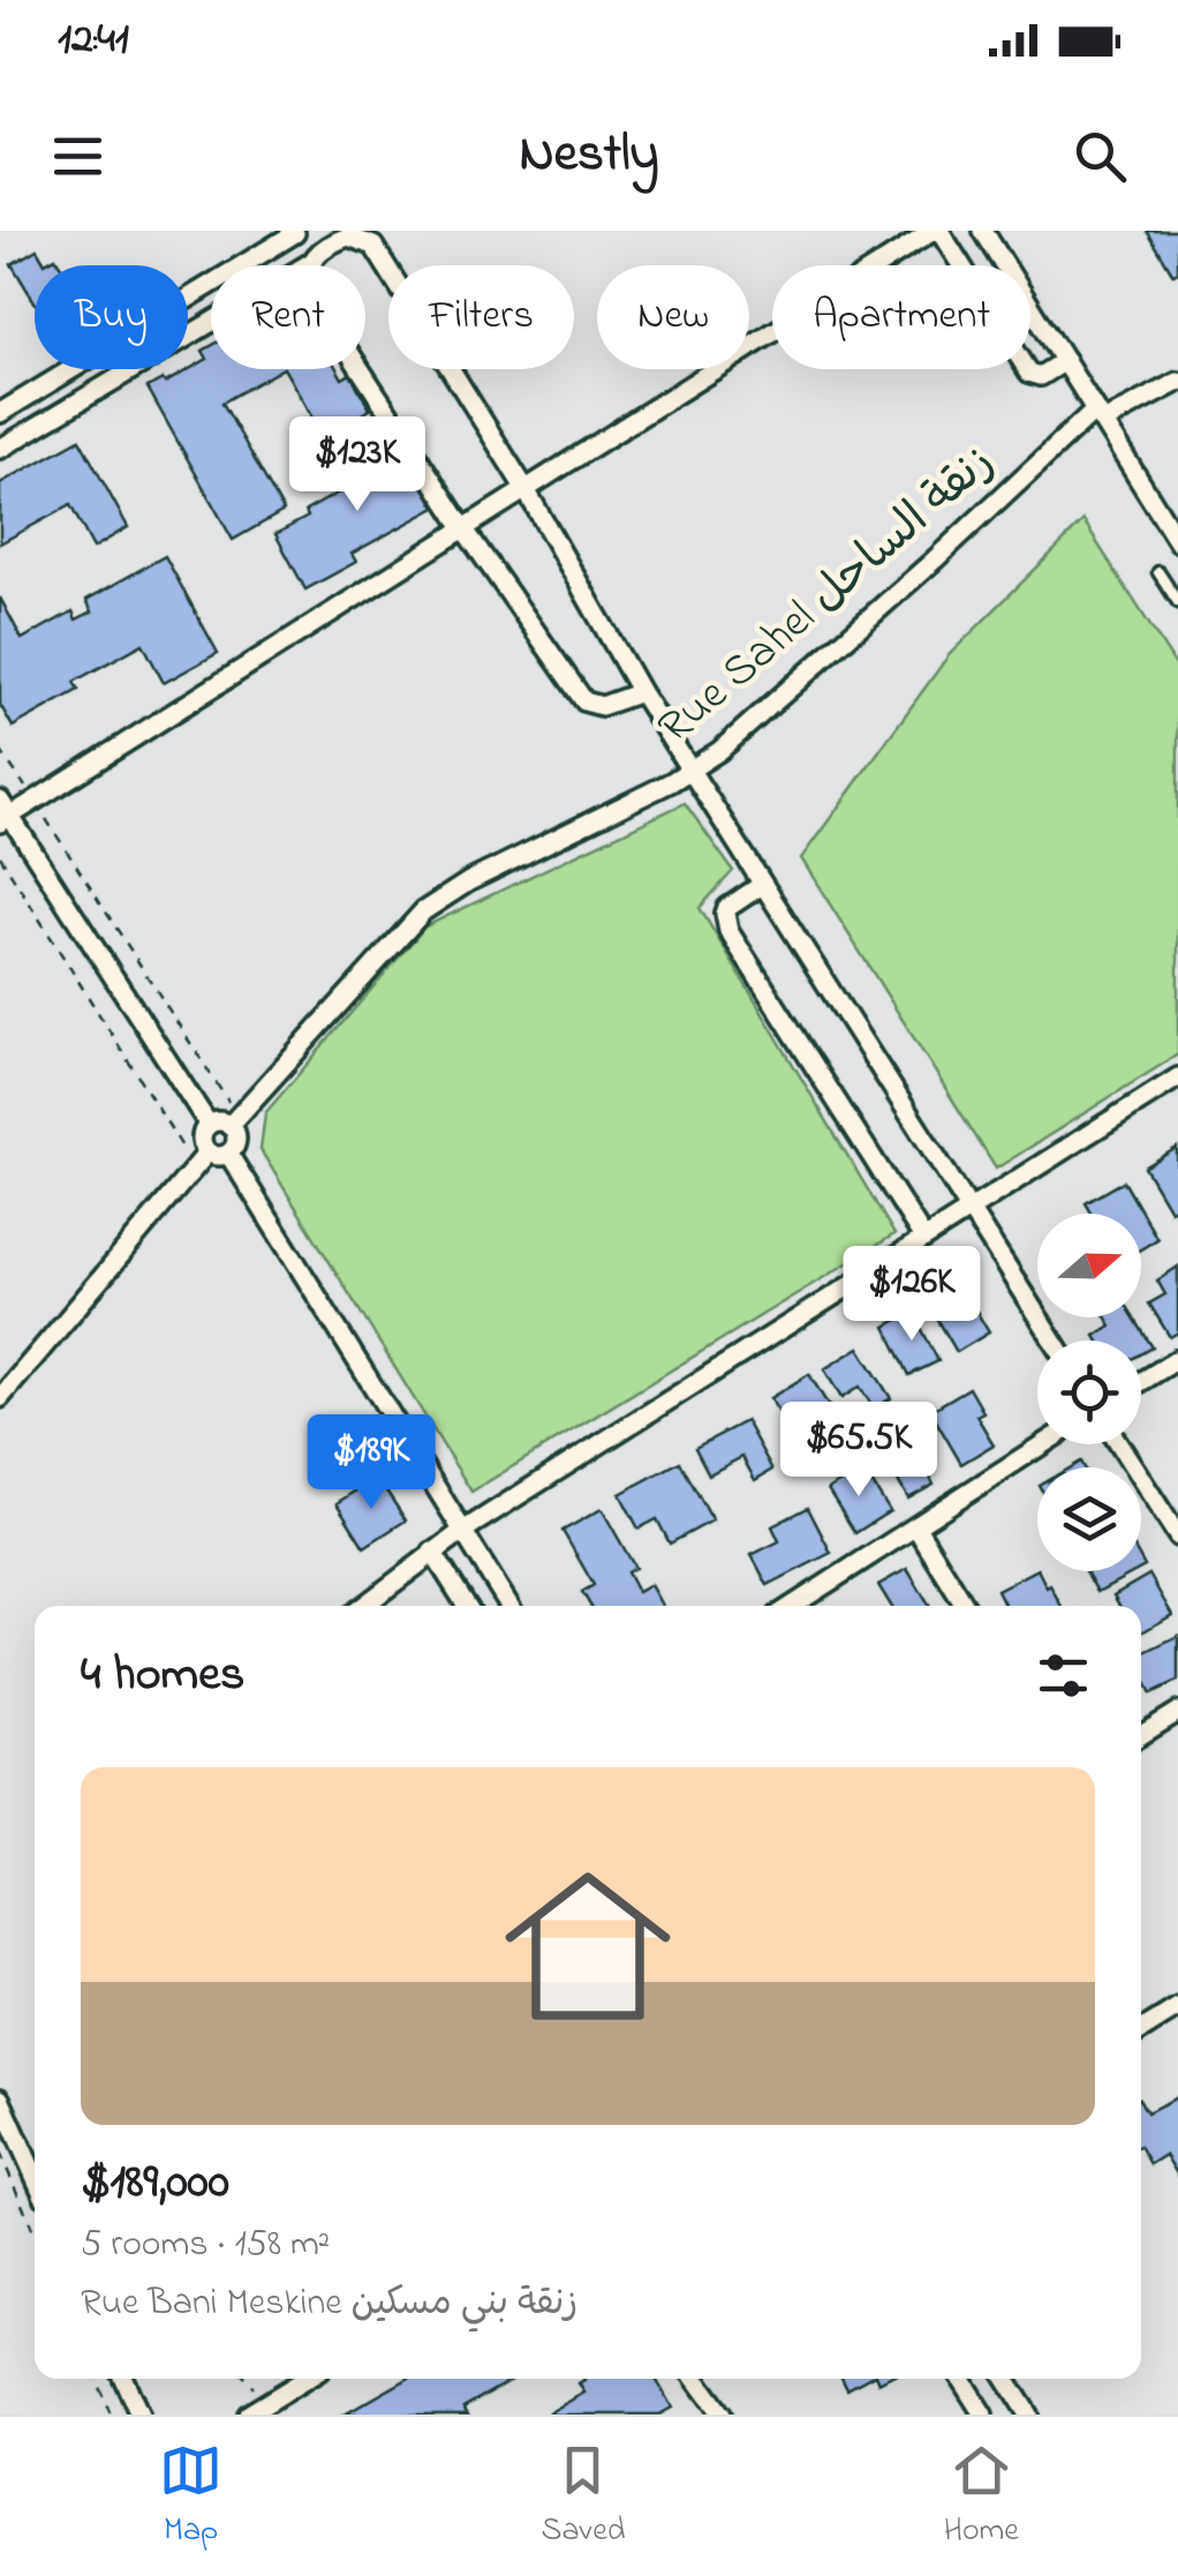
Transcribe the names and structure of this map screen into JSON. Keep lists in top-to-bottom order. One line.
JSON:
{"streets":{"street":["Rue Sahel زنقة الساحل"]},"north":"right","page":{"status":"12:41","header":"Nestly","chip":["Buy","Rent","Filters","New","Apartment"],"price":["$123K","$126K","$65.5K","$189K"],"heading":"4 homes","list":[{"name":"$189,000","note":"5 rooms · 158 m² · Rue Bani Meskine زنقة بني مسكين"}],"tabs":["Map","Saved","Home"]}}
